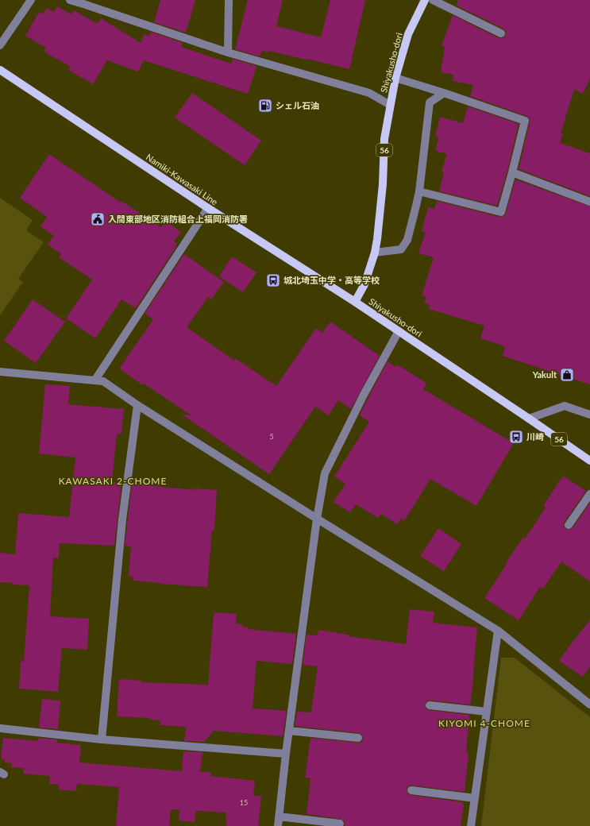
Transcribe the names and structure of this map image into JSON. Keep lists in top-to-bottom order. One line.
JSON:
{"streets":{"main road":["Shiyakusho-dori","56","Namiki-Kawasaki Line"]},"crossings":[["Shiyakusho-dori","Namiki-Kawasaki Line"]],"districts":["KAWASAKI 2-CHOME","KIYOMI 4-CHOME"],"places":{"fuel station":["シェル石油"],"public building":["入間東部地区消防組合上福岡消防署"],"bus stop":["城北埼玉中学・高等学校","川崎"],"shop":["Yakult"]},"house_numbers":["5","15"]}
